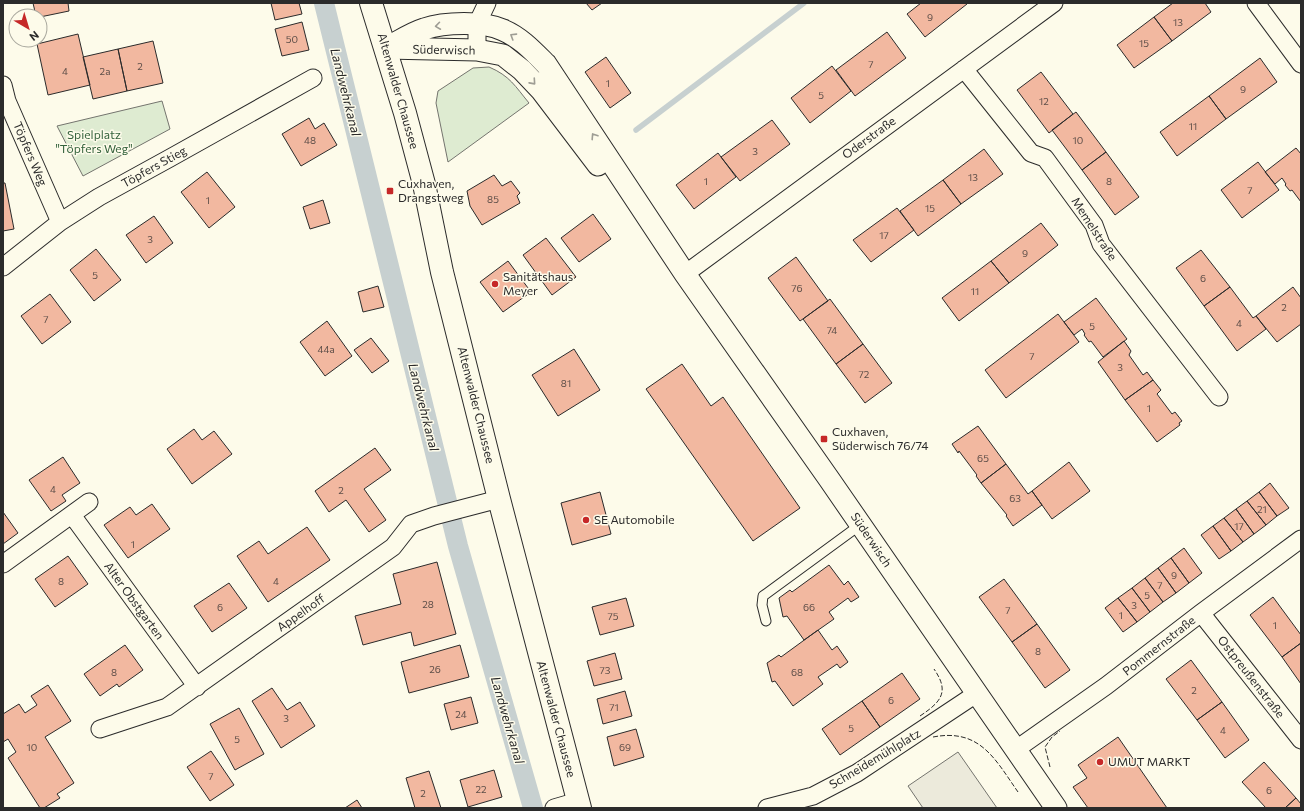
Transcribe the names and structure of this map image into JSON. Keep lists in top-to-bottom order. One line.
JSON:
{"streets":{"main road":["Altenwalder Chaussee"],"street":["Süderwisch","Oderstraße","Töpfers Weg","Töpfers Stieg","Memelstraße","Alter Obstgarten","Appelhoff","Pommernstraße","Ostpreußenstraße","Schneidemühlplatz"]},"crossings":[["Süderwisch","Altenwalder Chaussee"],["Süderwisch","Oderstraße"],["Süderwisch","Pommernstraße"],["Süderwisch","Schneidemühlplatz"],["Altenwalder Chaussee","Appelhoff"],["Oderstraße","Memelstraße"],["Töpfers Weg","Töpfers Stieg"],["Alter Obstgarten","Appelhoff"],["Pommernstraße","Ostpreußenstraße"]],"water":["Landwehrkanal"],"parks":["Spielplatz \"Töpfers Weg\""],"places":{"transit":["Cuxhaven, Drangstweg","Cuxhaven, Süderwisch 76/74"],"other":["Sanitätshaus Meyer","SE Automobile","UMUT MARKT"]},"house_numbers":["9","13","50","15","7","2","4","2a","1","9","5","12","11","48","10","3","13","1","8","7","85","1","15","17","3","9","5","6","76","11","2","7","4","5","74","44a","7","3","72","81","1","65","4","2","63","21","17","1","9","8","4","7","5","28","3","6","66","7","1","75","1","8","26","73","8","68","2","6","71","24","3","5","4","5","10","69","7","22","6","2"],"north":"bottom right"}
